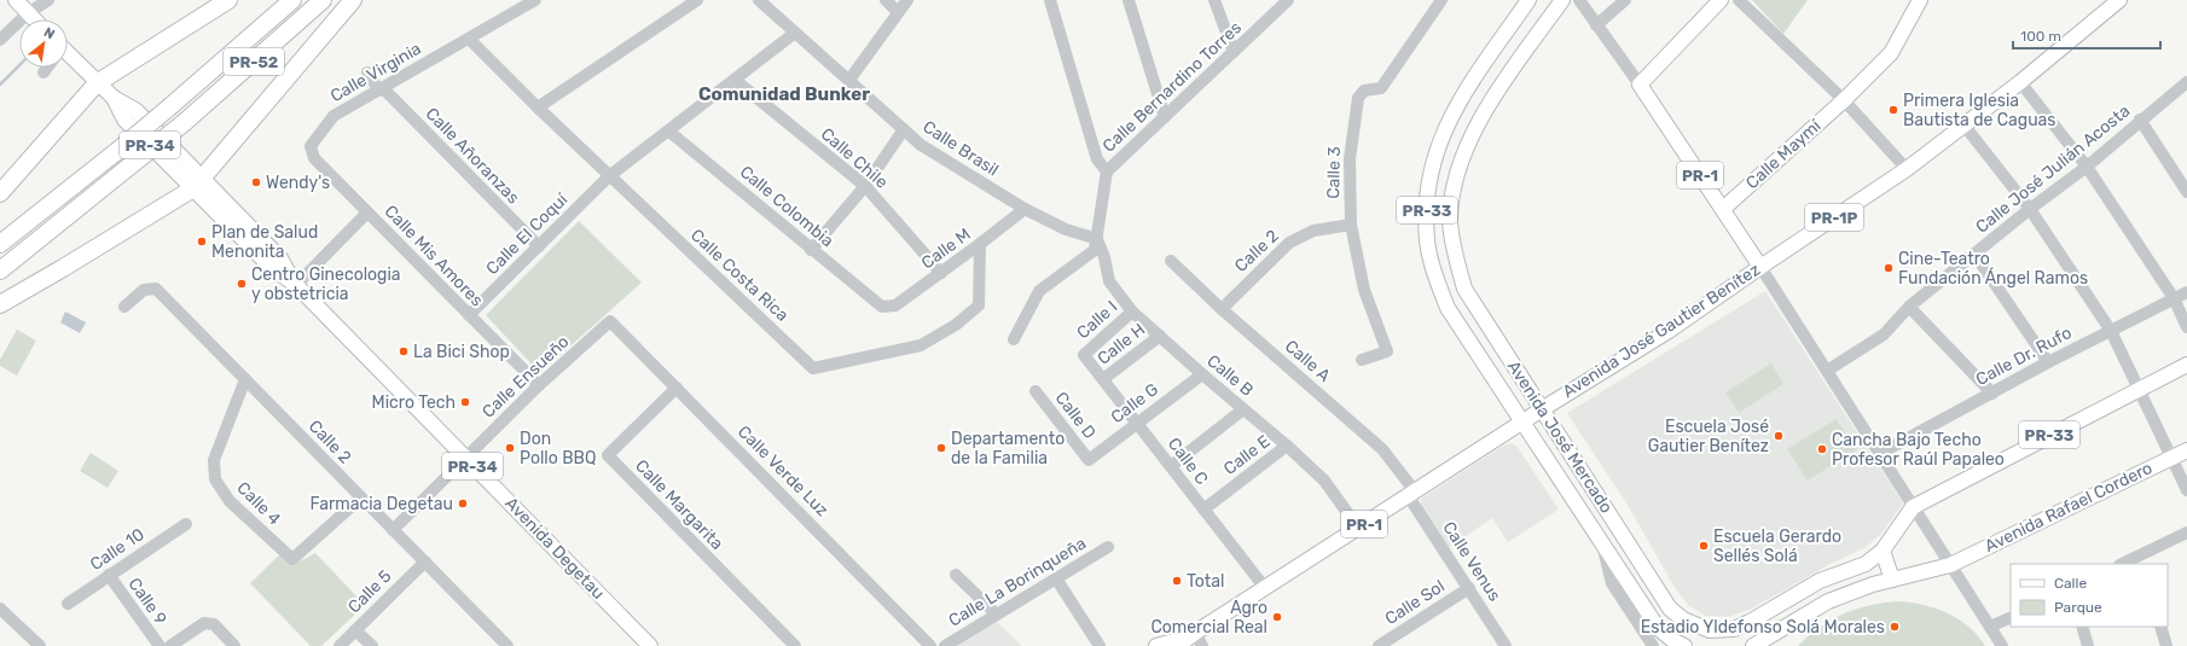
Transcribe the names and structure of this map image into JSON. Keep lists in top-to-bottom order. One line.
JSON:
{"streets":{"highway":["PR-52"],"main road":["PR-34","Calle Maymí","PR-1","PR-33","PR-1P","Avenida José Gautier Benítez","Avenida José Mercado","Avenida Rafael Cordero","Avenida Degetau"],"street":["Calle Virginia","Calle Bernardino Torres","Calle Brasil","Calle Añoranzas","Calle Chile","Calle José Julián Acosta","Calle 3","Calle Colombia","Calle El Coquí","Calle M","Calle 2","Calle Mis Amores","Calle Costa Rica","Calle I","Calle H","Calle Dr. Rufo","Calle A","Calle B","Calle Ensueño","Calle G","Calle D","Calle E","Calle C","Calle Verde Luz","Calle 4","Calle Margarita","Calle 10","Calle Venus","Calle La Borinqueña","Calle 5","Calle 9","Calle Sol"]},"crossings":[["Calle Virginia","Calle Añoranzas"],["Calle Virginia","Calle Mis Amores"],["Calle Virginia","Calle Costa Rica"],["Calle Bernardino Torres","Calle Brasil"],["Calle Bernardino Torres","Calle B"],["Calle Brasil","Calle El Coquí"],["Calle Brasil","Calle M"],["Calle Brasil","Calle B"],["Calle Maymí","PR-1"],["Calle Añoranzas","Calle El Coquí"],["Calle Chile","Calle El Coquí"],["Calle Chile","Calle M"],["Calle 3","Calle 2"],["PR-1","Avenida José Gautier Benítez"],["Calle Colombia","Calle El Coquí"],["Calle Colombia","Calle M"],["PR-33","Avenida José Mercado"],["Calle El Coquí","Calle Mis Amores"],["Calle El Coquí","Calle Costa Rica"],["Calle M","Calle Costa Rica"],["Calle 2","Calle A"],["Calle 2","Calle Ensueño"],["Calle 2","Calle 4"],["Calle 2","Calle 5"],["Calle Mis Amores","Calle Ensueño"],["Calle I","Calle B"],["Calle I","Calle C"],["Avenida José Gautier Benítez","Calle A"],["Avenida José Gautier Benítez","Calle B"],["Avenida José Gautier Benítez","Avenida José Mercado"],["Avenida José Gautier Benítez","Calle C"],["Avenida José Gautier Benítez","Calle Venus"],["Calle H","Calle B"],["Calle H","Calle C"],["Calle A","Calle Venus"],["Calle B","Calle G"],["Calle B","Calle E"],["Calle Ensueño","Calle Verde Luz"],["Calle Ensueño","Avenida Degetau"],["Calle G","Calle D"],["Calle G","Calle C"],["Calle E","Calle C"],["Calle Verde Luz","Calle Margarita"],["Calle 10","Calle 9"],["Calle Venus","Calle Sol"]],"districts":["Comunidad Bunker"],"places":["Primera Iglesia Bautista de Caguas","Wendy's","Plan de Salud Menonita","Cine-Teatro Fundación Ángel Ramos","Centro Ginecologia y obstetricia","La Bici Shop","Micro Tech","Escuela José Gautier Benítez","Don Pollo BBQ","Departamento de la Familia","Cancha Bajo Techo Profesor Raúl Papaleo","Farmacia Degetau","Escuela Gerardo Sellés Solá","Total","Agro Comercial Real","Estadio Yldefonso Solá Morales"],"legend":["Calle","Parque"],"scale_bar":"100 m","north":"top right"}
